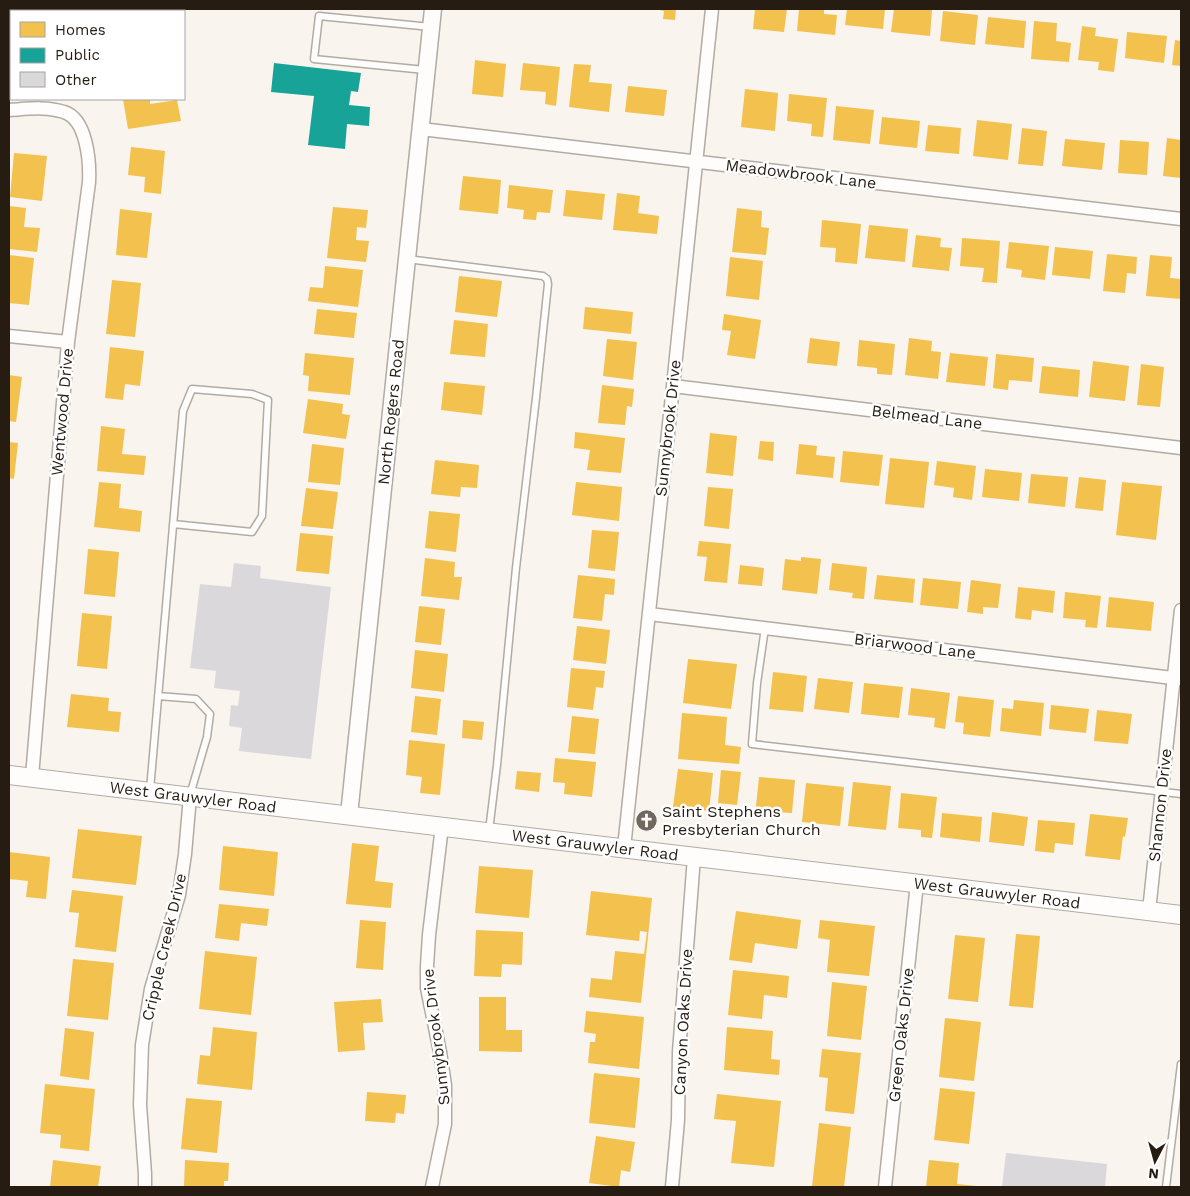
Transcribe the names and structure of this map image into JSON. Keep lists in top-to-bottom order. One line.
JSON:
{"streets":{"main road":["West Grauwyler Road"],"street":["Meadowbrook Lane","Wentwood Drive","North Rogers Road","Belmead Lane","Sunnybrook Drive","Briarwood Lane","Shannon Drive","Cripple Creek Drive","Canyon Oaks Drive","Green Oaks Drive"]},"crossings":[["Meadowbrook Lane","North Rogers Road"],["Meadowbrook Lane","Sunnybrook Drive"],["Wentwood Drive","West Grauwyler Road"],["North Rogers Road","West Grauwyler Road"],["Belmead Lane","Sunnybrook Drive"],["Sunnybrook Drive","Briarwood Lane"],["Sunnybrook Drive","West Grauwyler Road"],["Briarwood Lane","Shannon Drive"],["West Grauwyler Road","Shannon Drive"],["West Grauwyler Road","Cripple Creek Drive"],["West Grauwyler Road","Canyon Oaks Drive"],["West Grauwyler Road","Green Oaks Drive"]],"places":{"church":["Saint Stephens Presbyterian Church"]},"legend":["Homes","Public","Other"],"north":"bottom"}
